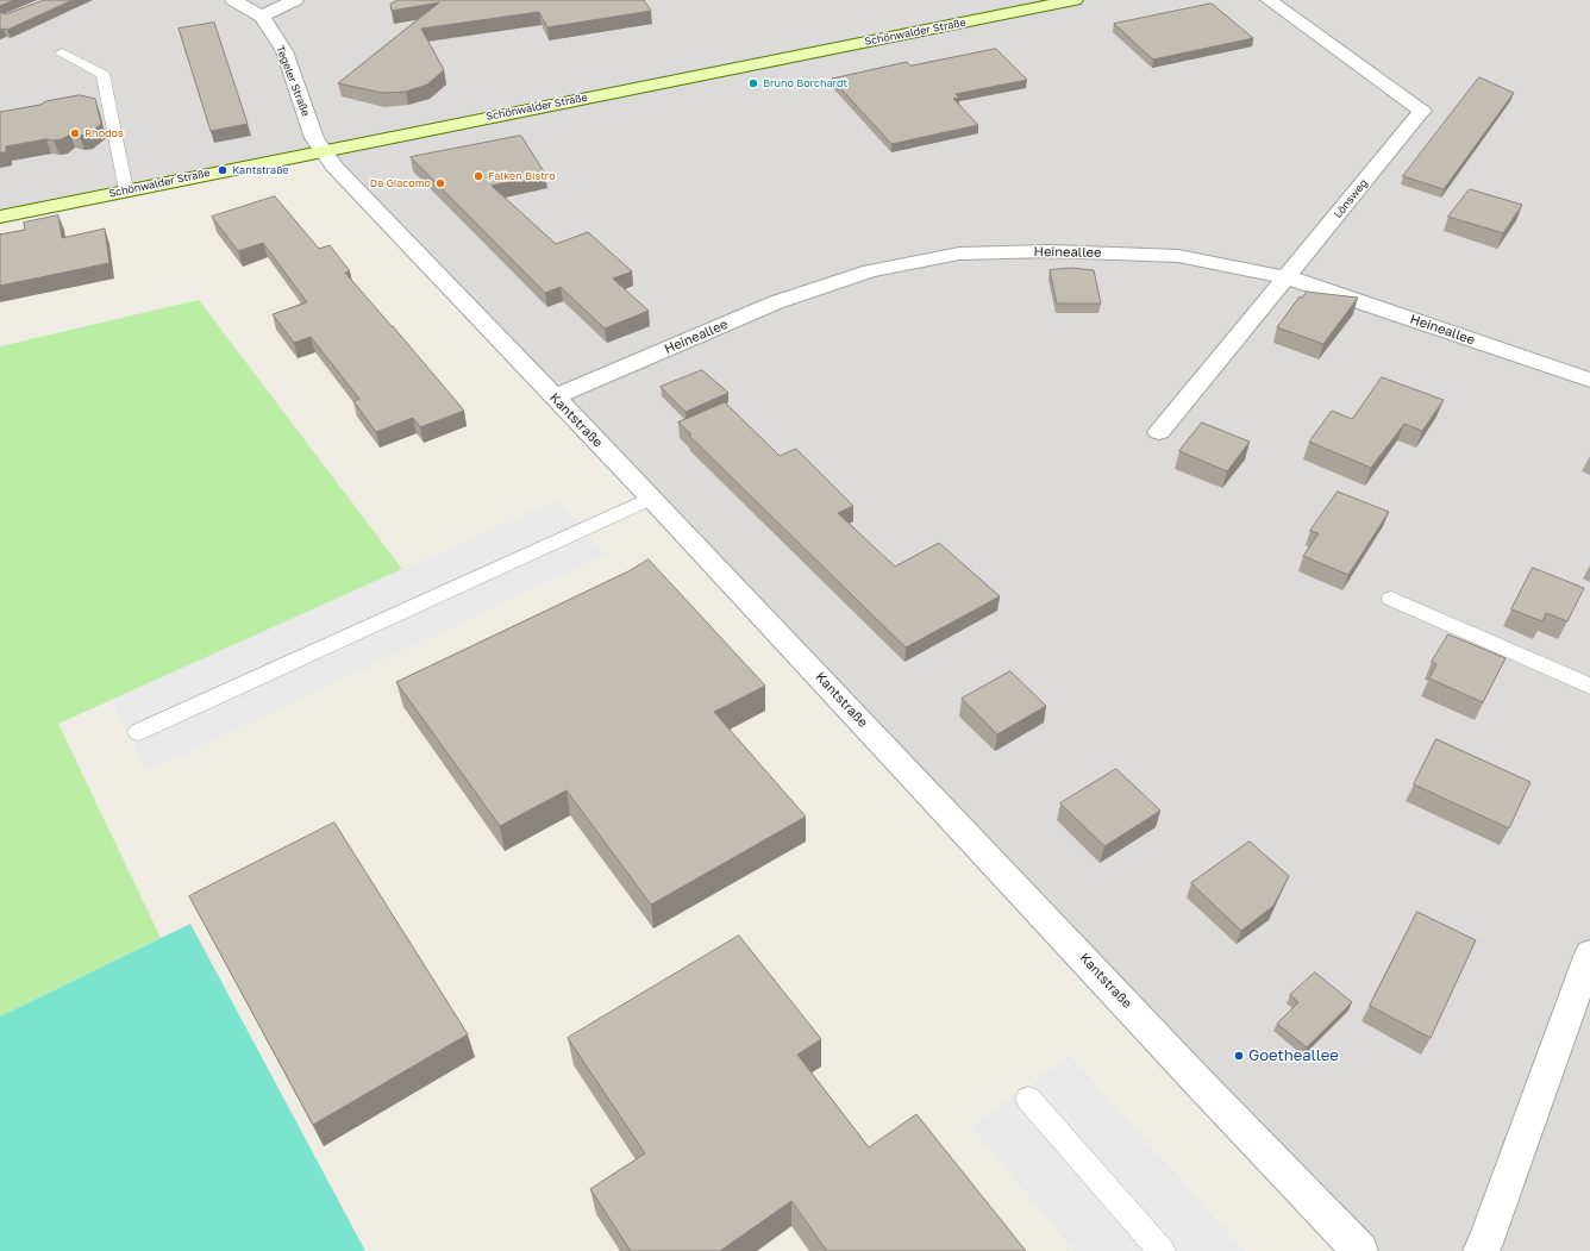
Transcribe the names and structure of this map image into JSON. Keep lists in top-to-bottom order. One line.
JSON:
{"streets":{"main road":["Schönwalder Straße"],"street":["Tegeler Straße","Lönsweg","Heineallee","Kantstraße"]},"crossings":[["Schönwalder Straße","Tegeler Straße"],["Schönwalder Straße","Kantstraße"],["Tegeler Straße","Kantstraße"],["Lönsweg","Heineallee"],["Heineallee","Kantstraße"]],"places":["Bruno Borchardt","Rhodos","Kantstraße","Falken Bistro","Da Giacomo","Goetheallee"]}
